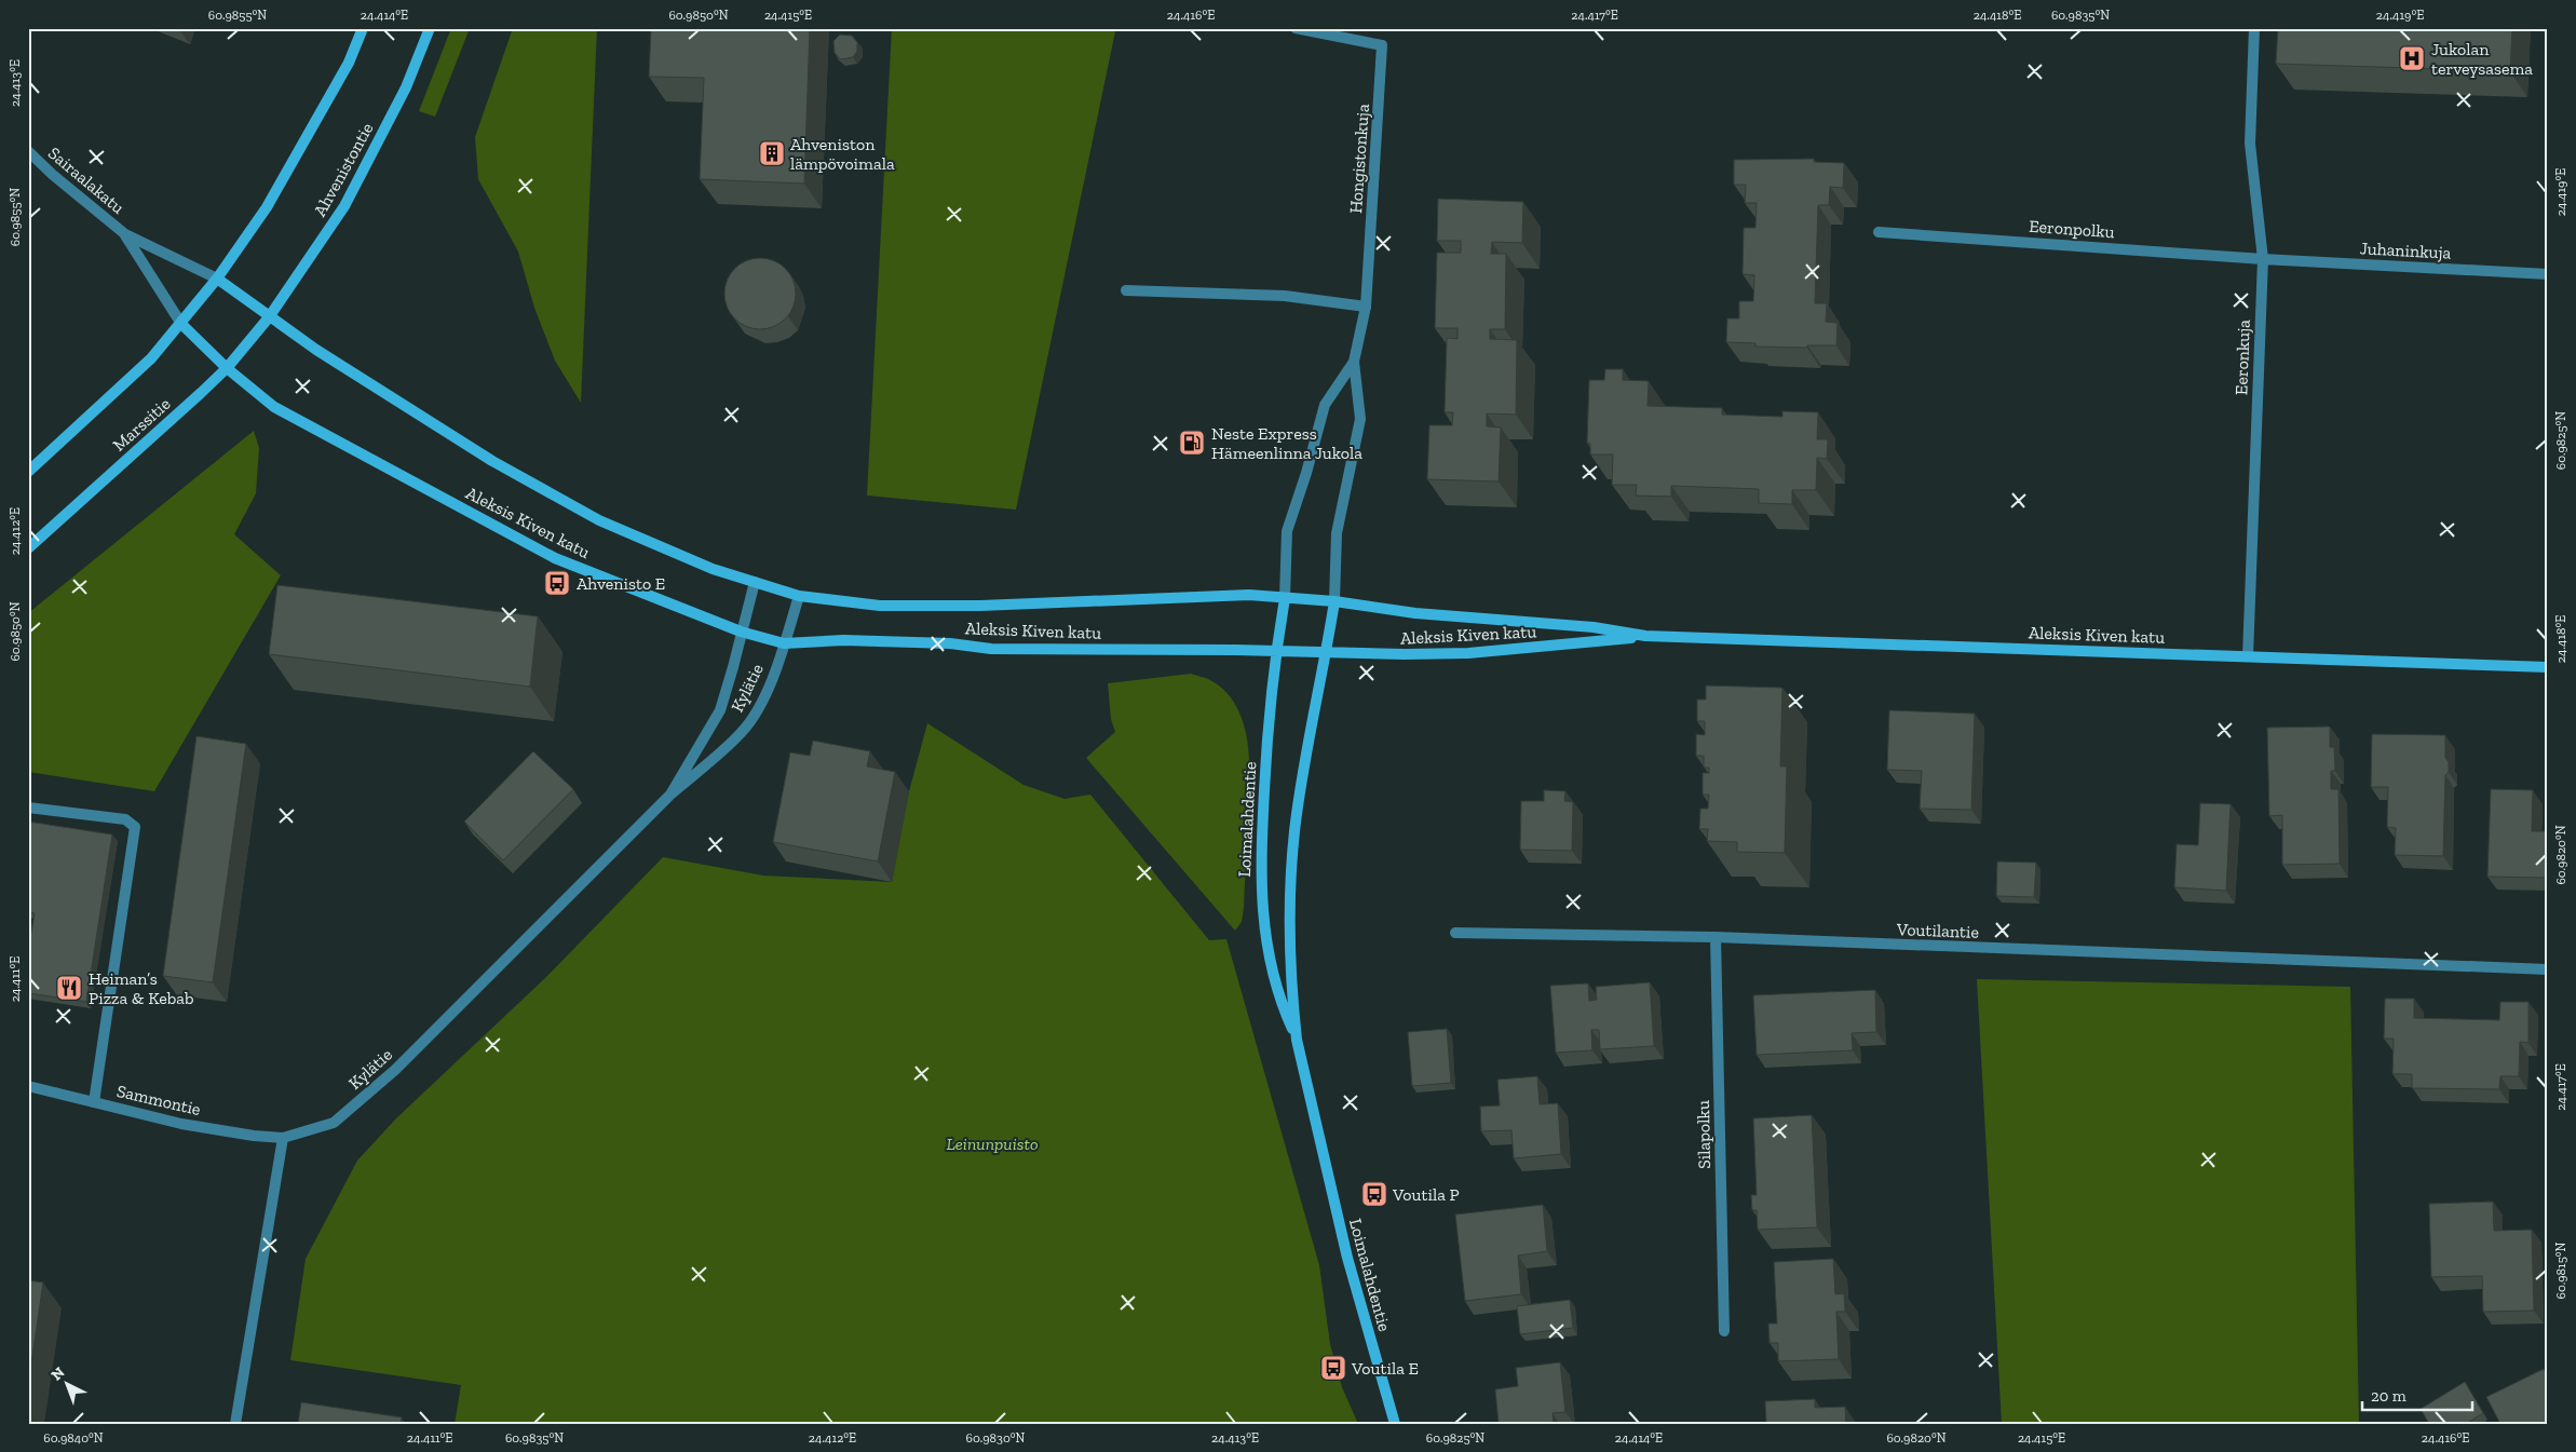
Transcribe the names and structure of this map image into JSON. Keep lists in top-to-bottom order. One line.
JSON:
{"streets":{"main road":["Ahvenistontie","Marssitie","Aleksis Kiven katu","Loimalahdentie"],"street":["Hongistonkuja","Sairaalakatu","Eeronpolku","Juhaninkuja","Eeronkuja","Kylätie","Voutilantie","Sammontie","Silapolku"]},"crossings":[["Hongistonkuja","Aleksis Kiven katu"],["Hongistonkuja","Loimalahdentie"],["Ahvenistontie","Marssitie"],["Ahvenistontie","Aleksis Kiven katu"],["Eeronpolku","Juhaninkuja"],["Eeronpolku","Eeronkuja"],["Juhaninkuja","Eeronkuja"],["Eeronkuja","Aleksis Kiven katu"],["Marssitie","Aleksis Kiven katu"],["Aleksis Kiven katu","Kylätie"],["Aleksis Kiven katu","Loimalahdentie"],["Kylätie","Sammontie"],["Voutilantie","Silapolku"]],"parks":["Leinunpuisto"],"places":{"hospital":["Jukolan terveysasema"],"building":["Ahveniston lämpövoimala"],"fuel station":["Neste Express Hämeenlinna Jukola"],"bus stop":["Ahvenisto E","Voutila P","Voutila E"],"restaurant":["Heiman’s Pizza & Kebab"]},"scale_bar":"20 m","north":"top left","coordinates":["60.9855°N","24.414°E","60.9850°N","24.415°E","24.416°E","24.417°E","24.418°E","60.9835°N","24.419°E","24.413°E","60.9825°N","24.412°E","60.9820°N","24.411°E","60.9815°N","60.9840°N","60.9830°N"]}
